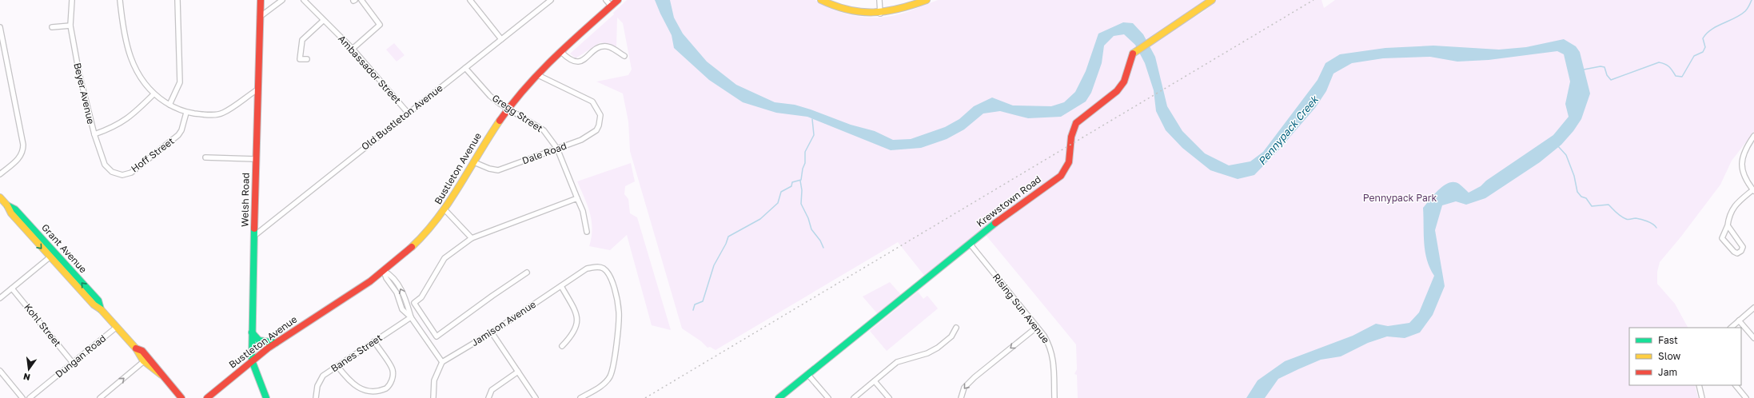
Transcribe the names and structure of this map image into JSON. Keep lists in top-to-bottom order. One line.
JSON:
{"streets":{"main road":["Bustleton Avenue","Welsh Road","Krewstown Road","Grant Avenue"],"street":["Ambassador Street","Beyer Avenue","Gregg Street","Old Bustleton Avenue","Dale Road","Hoff Street","Rising Sun Avenue","Jamison Avenue","Kohl Street","Banes Street","Dungan Road"]},"crossings":[["Ambassador Street","Old Bustleton Avenue"],["Beyer Avenue","Hoff Street"],["Gregg Street","Old Bustleton Avenue"],["Gregg Street","Dale Road"],["Gregg Street","Bustleton Avenue"],["Old Bustleton Avenue","Welsh Road"],["Dale Road","Bustleton Avenue"],["Bustleton Avenue","Welsh Road"],["Krewstown Road","Rising Sun Avenue"],["Grant Avenue","Dungan Road"],["Kohl Street","Dungan Road"]],"water":["Pennypack Creek"],"parks":["Pennypack Park"],"legend":["Fast","Slow","Jam"],"north":"bottom"}
